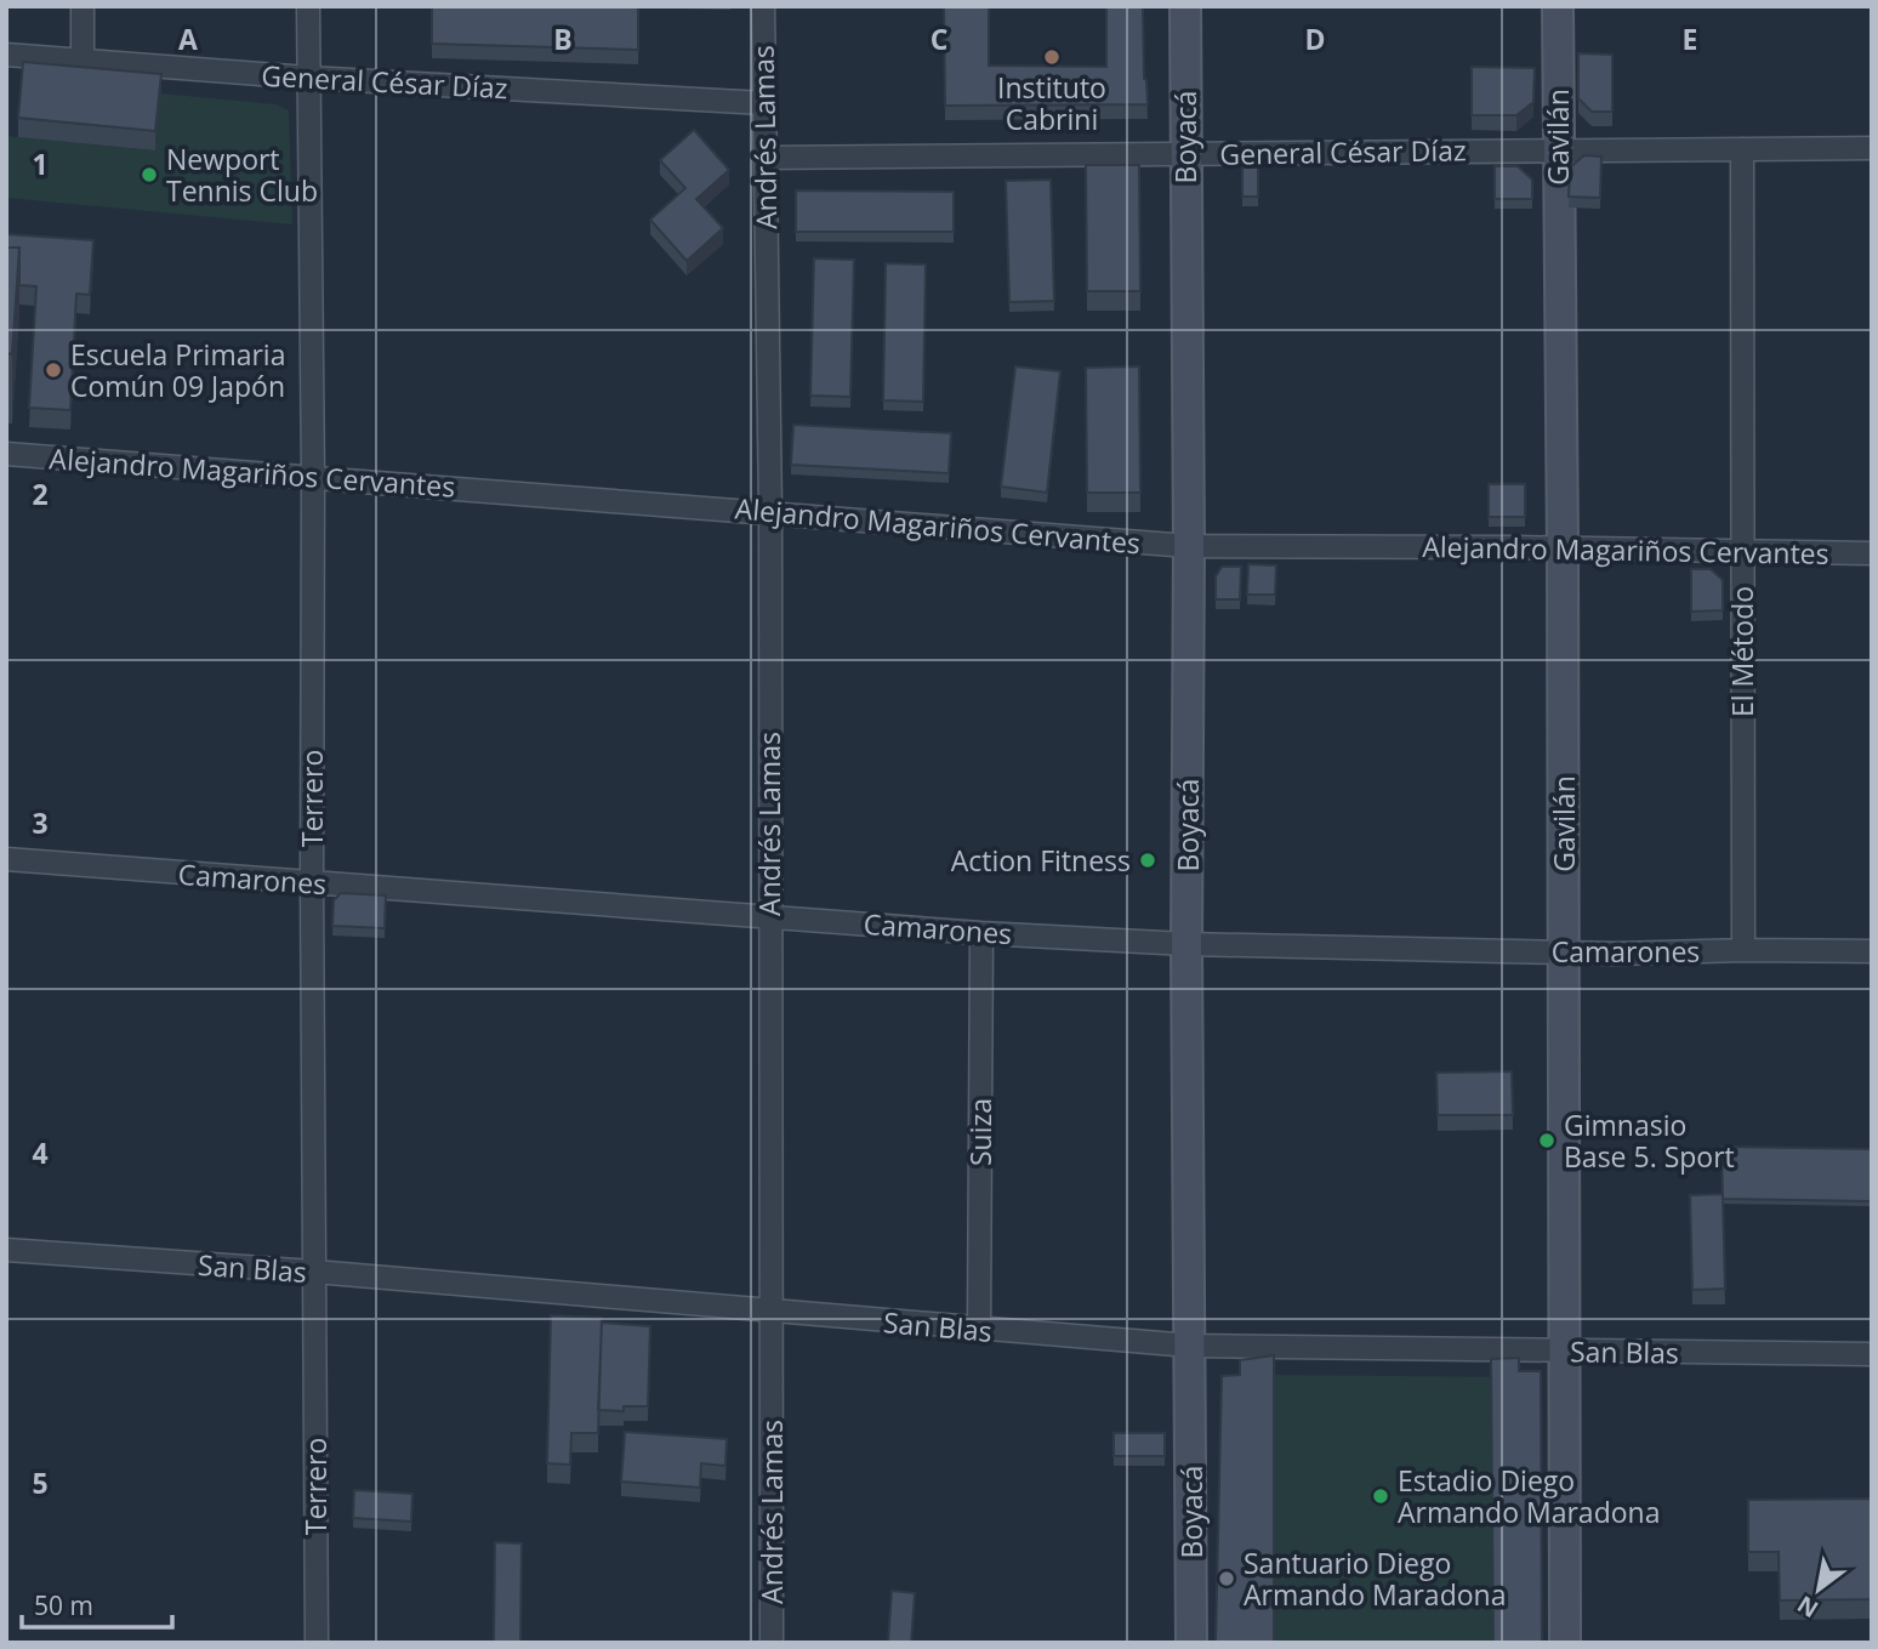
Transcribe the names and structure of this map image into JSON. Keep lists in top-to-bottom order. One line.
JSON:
{"streets":{"street":["General César Díaz","Andrés Lamas","Boyacá","Gavilán","Alejandro Magariños Cervantes","El Método","Terrero","Camarones","Suiza","San Blas"]},"crossings":[["General César Díaz","Andrés Lamas"],["General César Díaz","Boyacá"],["General César Díaz","Gavilán"],["General César Díaz","El Método"],["General César Díaz","Terrero"],["Andrés Lamas","Alejandro Magariños Cervantes"],["Andrés Lamas","Camarones"],["Andrés Lamas","San Blas"],["Boyacá","Alejandro Magariños Cervantes"],["Boyacá","Camarones"],["Boyacá","San Blas"],["Gavilán","Alejandro Magariños Cervantes"],["Gavilán","Camarones"],["Gavilán","San Blas"],["Alejandro Magariños Cervantes","El Método"],["Alejandro Magariños Cervantes","Terrero"],["El Método","Camarones"],["Terrero","Camarones"],["Terrero","San Blas"],["Camarones","Suiza"],["Suiza","San Blas"]],"places":["Instituto Cabrini","Newport Tennis Club","Escuela Primaria Común 09 Japón","Action Fitness","Gimnasio Base 5. Sport","Estadio Diego Armando Maradona","Santuario Diego Armando Maradona"],"scale_bar":"50 m","north":"bottom left","grid":{"columns":["A","B","C","D","E"],"rows":["1","2","3","4","5"]}}
